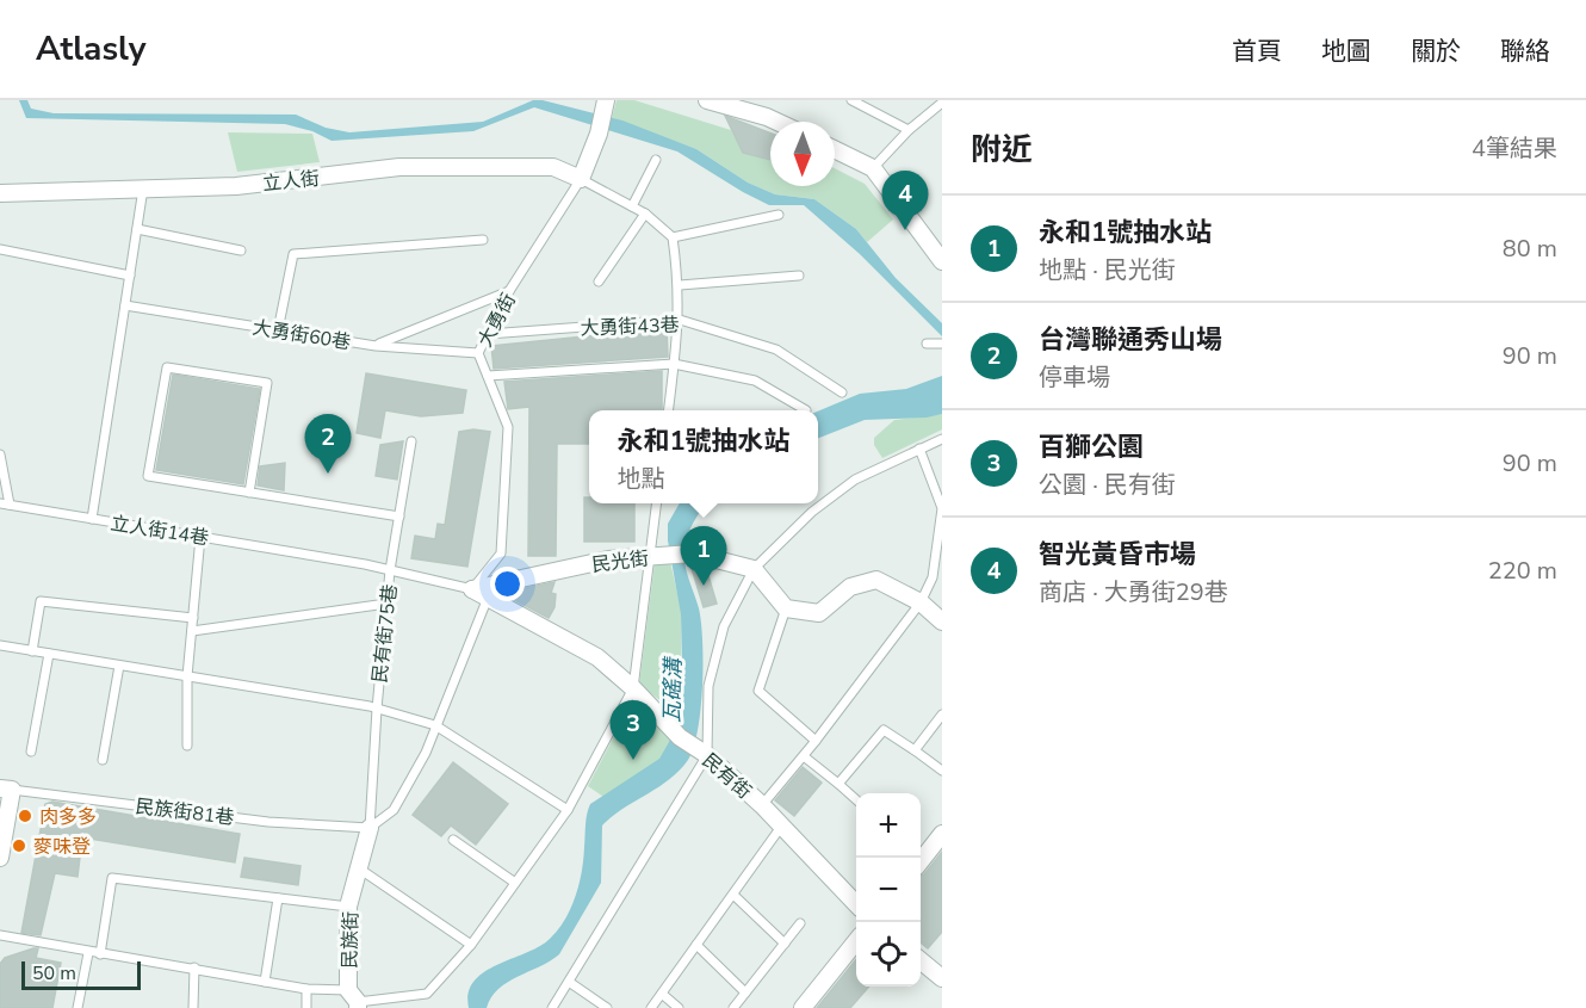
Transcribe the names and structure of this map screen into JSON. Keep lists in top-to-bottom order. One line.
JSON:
{"streets":{"street":["立人街","大勇街","民光街","民有街","民族街"],"lane":["大勇街43巷","大勇街60巷","立人街14巷","民有街75巷","民族街81巷"]},"crossings":[["立人街","大勇街"],["立人街","立人街14巷"],["大勇街","大勇街43巷"],["大勇街","大勇街60巷"],["大勇街","立人街14巷"],["大勇街","民光街"],["大勇街","民有街"],["大勇街60巷","立人街14巷"],["立人街14巷","民光街"],["立人街14巷","民有街75巷"],["立人街14巷","民有街"],["民光街","民有街"],["民有街75巷","民族街81巷"],["民有街75巷","民族街"],["民族街81巷","民族街"]],"water":["瓦磘溝"],"places":["肉多多","麥味登"],"scale_bar":"50 m","north":"bottom","page":{"header":"Atlasly","nav":["首頁","地圖","關於","聯絡"],"heading":["附近","4筆結果"],"pins":["4","2","1","3"],"list":[{"mark":"1","name":"永和1號抽水站","note":"地點 · 民光街","value":"80 m"},{"mark":"2","name":"台灣聯通秀山場","note":"停車場","value":"90 m"},{"mark":"3","name":"百獅公園","note":"公園 · 民有街","value":"90 m"},{"mark":"4","name":"智光黃昏市場","note":"商店 · 大勇街29巷","value":"220 m"}],"popup":["永和1號抽水站","地點"],"map_buttons":["+","−"],"scale":"50 m"}}
